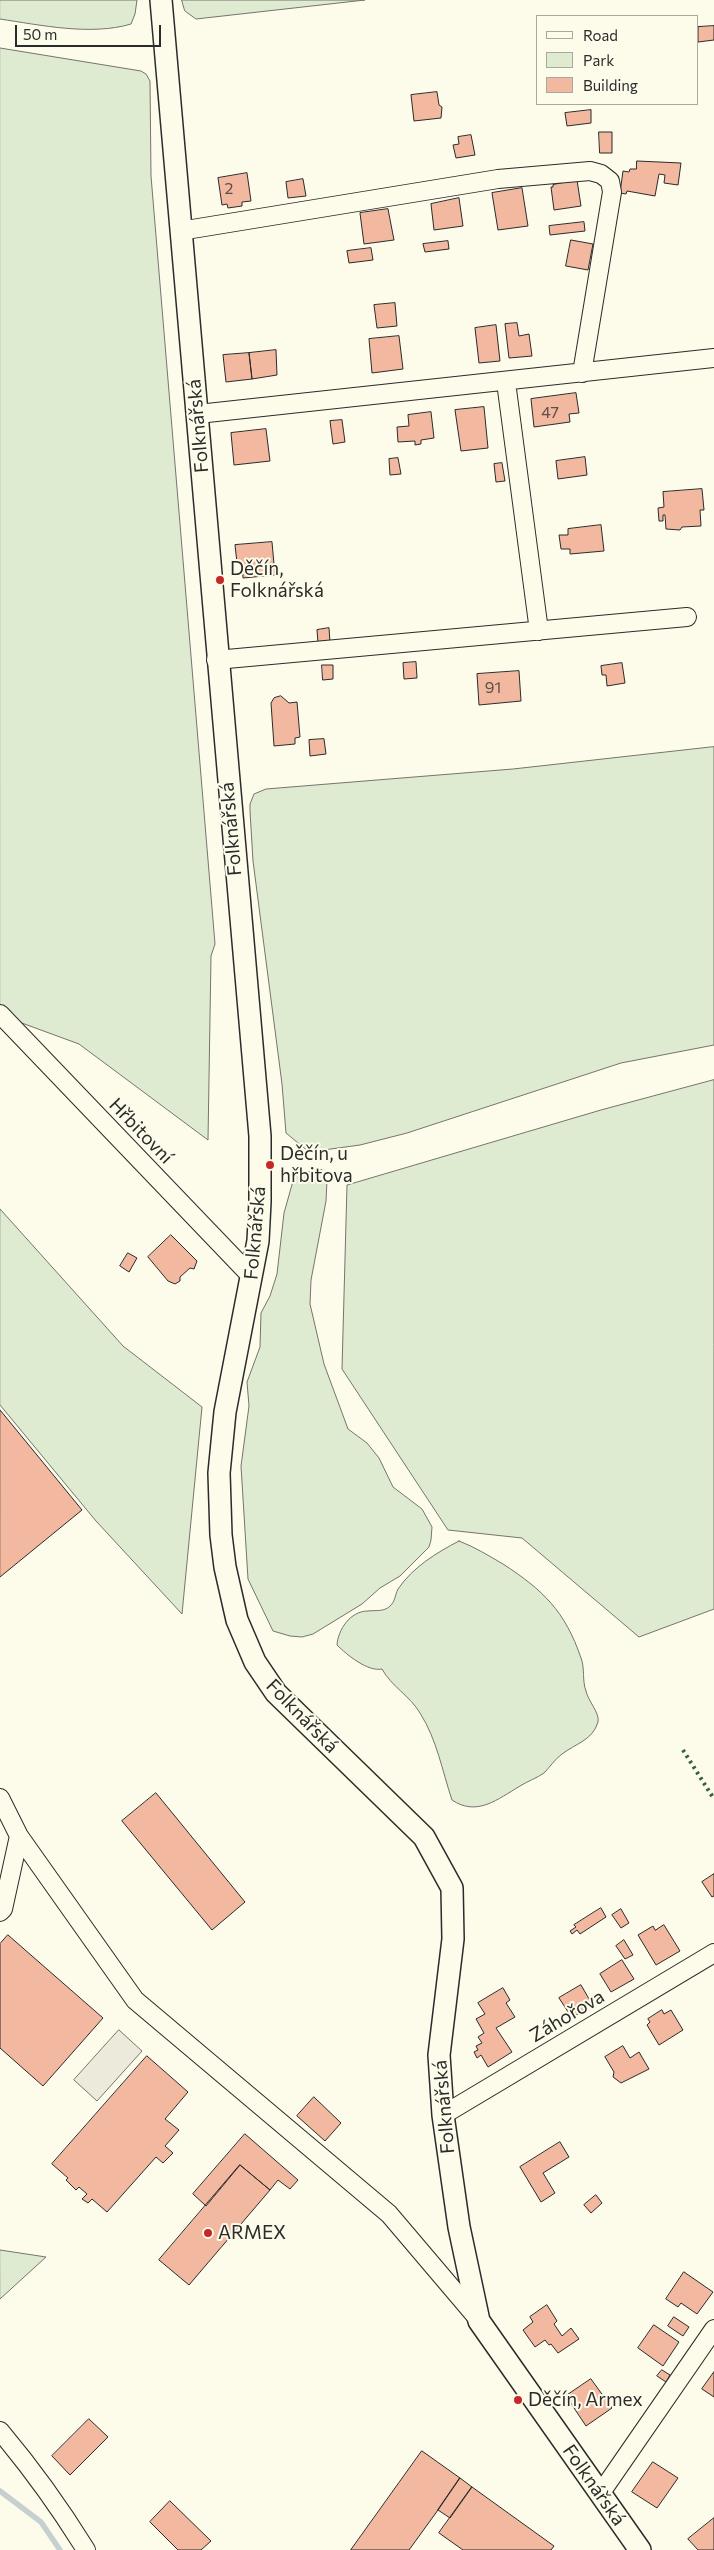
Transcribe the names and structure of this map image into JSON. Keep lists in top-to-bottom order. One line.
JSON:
{"streets":{"street":["Folknářská","Hřbitovní","Záhořova"]},"crossings":[["Folknářská","Hřbitovní"],["Folknářská","Záhořova"]],"places":["Děčín, Folknářská","Děčín, u hřbitova","ARMEX","Děčín, Armex"],"house_numbers":["2","47","91"],"legend":["Road","Park","Building"],"scale_bar":"50 m"}
